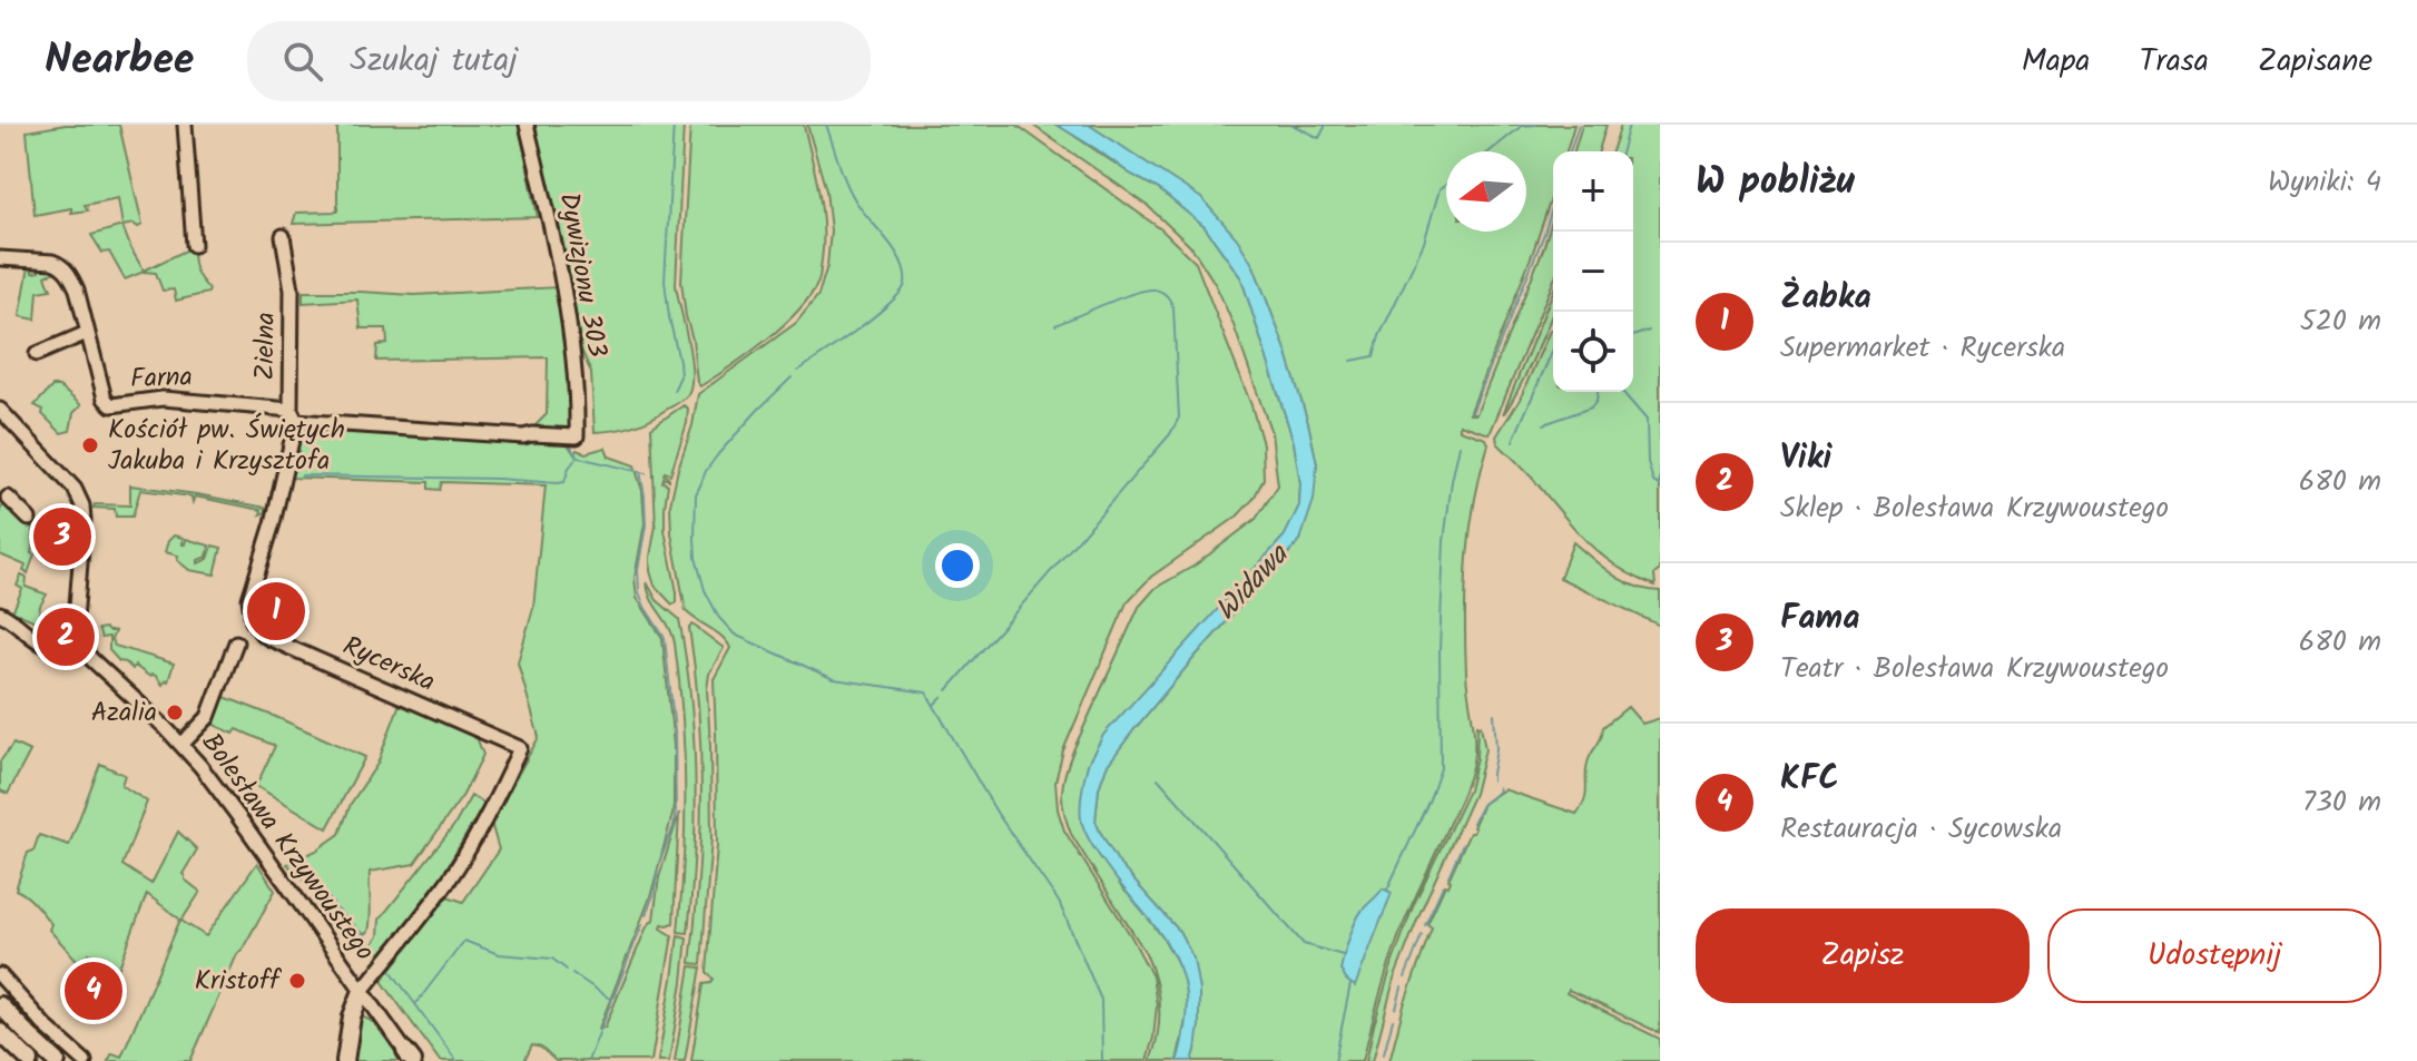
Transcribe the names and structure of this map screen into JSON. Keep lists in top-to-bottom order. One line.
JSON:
{"streets":{"street":["Dywizjonu 303","Zielna","Farna","Rycerska","Bolesława Krzywoustego"]},"crossings":[["Dywizjonu 303","Zielna"],["Dywizjonu 303","Farna"],["Zielna","Farna"],["Zielna","Rycerska"],["Rycerska","Bolesława Krzywoustego"]],"water":["Widawa"],"places":["Kościół pw. Świętych Jakuba i Krzysztofa","Azalia","Kristoff"],"north":"left","page":{"header":"Nearbee","search":"Szukaj tutaj","nav":["Mapa","Trasa","Zapisane"],"heading":["W pobliżu","Wyniki: 4"],"map_buttons":["+","−"],"list":[{"mark":"1","name":"Żabka","note":"Supermarket · Rycerska","value":"520 m"},{"mark":"2","name":"Viki","note":"Sklep · Bolesława Krzywoustego","value":"680 m"},{"mark":"3","name":"Fama","note":"Teatr · Bolesława Krzywoustego","value":"680 m"},{"mark":"4","name":"KFC","note":"Restauracja · Sycowska","value":"730 m"}],"pins":["3","1","2","4"],"buttons":["Zapisz","Udostępnij"]}}
